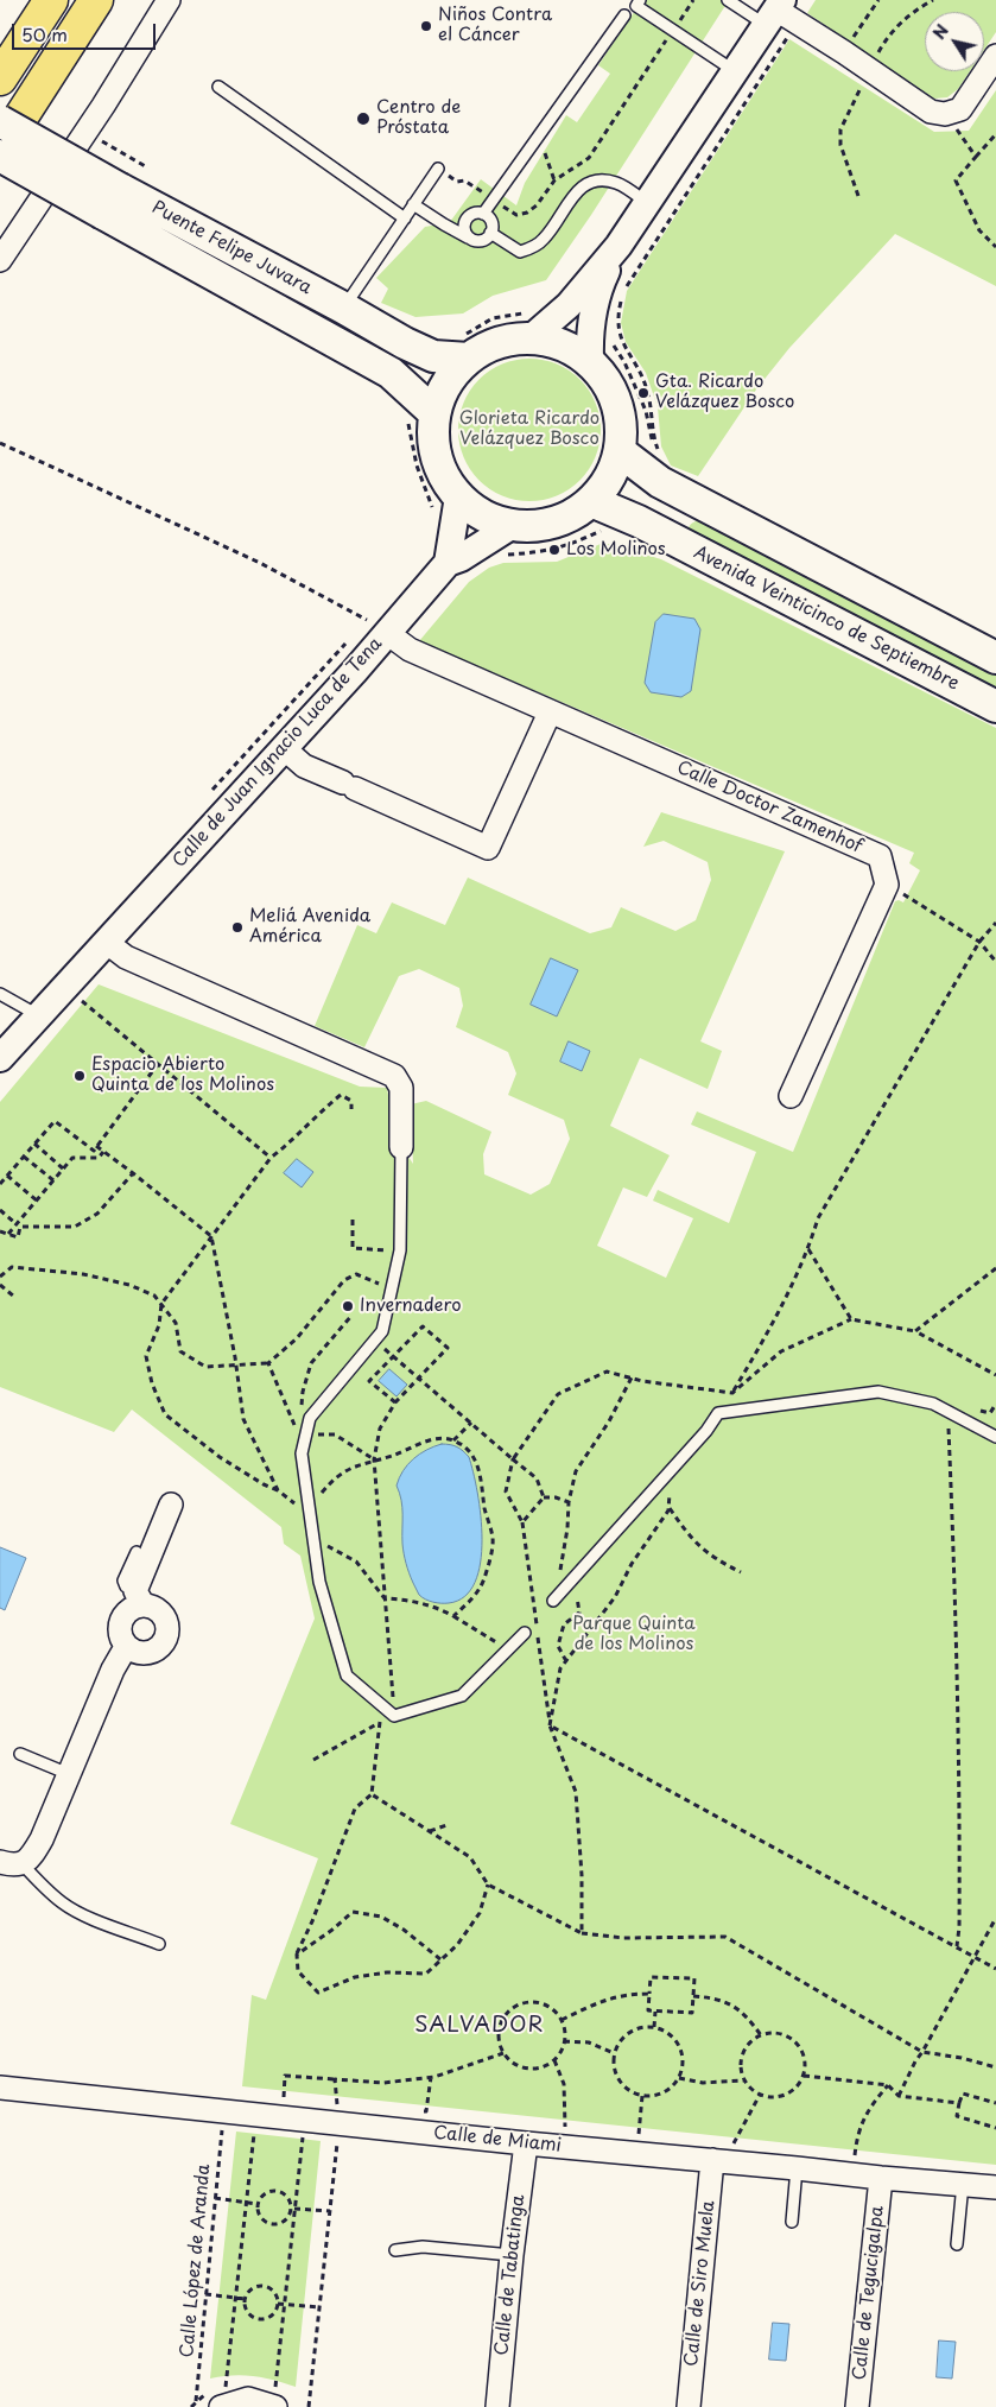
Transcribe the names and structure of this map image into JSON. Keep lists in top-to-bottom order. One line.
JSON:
{"streets":{"main road":["Puente Felipe Juvara","Avenida Veinticinco de Septiembre"],"street":["Calle de Juan Ignacio Luca de Tena","Calle Doctor Zamenhof","Calle de Miami","Calle de Tabatinga","Calle de Siro Muela","Calle de Tegucigalpa"],"path":["Calle López de Aranda"]},"crossings":[["Puente Felipe Juvara","Avenida Veinticinco de Septiembre"],["Puente Felipe Juvara","Calle de Juan Ignacio Luca de Tena"],["Avenida Veinticinco de Septiembre","Calle de Juan Ignacio Luca de Tena"],["Calle de Juan Ignacio Luca de Tena","Calle Doctor Zamenhof"],["Calle de Miami","Calle de Tabatinga"],["Calle de Miami","Calle de Siro Muela"],["Calle de Miami","Calle de Tegucigalpa"]],"districts":["SALVADOR"],"parks":["Glorieta Ricardo Velázquez Bosco","Parque Quinta de los Molinos"],"places":["Niños Contra el Cáncer","Centro de Próstata","Gta. Ricardo Velázquez Bosco","Los Molinos","Meliá Avenida América","Espacio Abierto Quinta de los Molinos","Invernadero"],"scale_bar":"50 m","north":"top left"}
